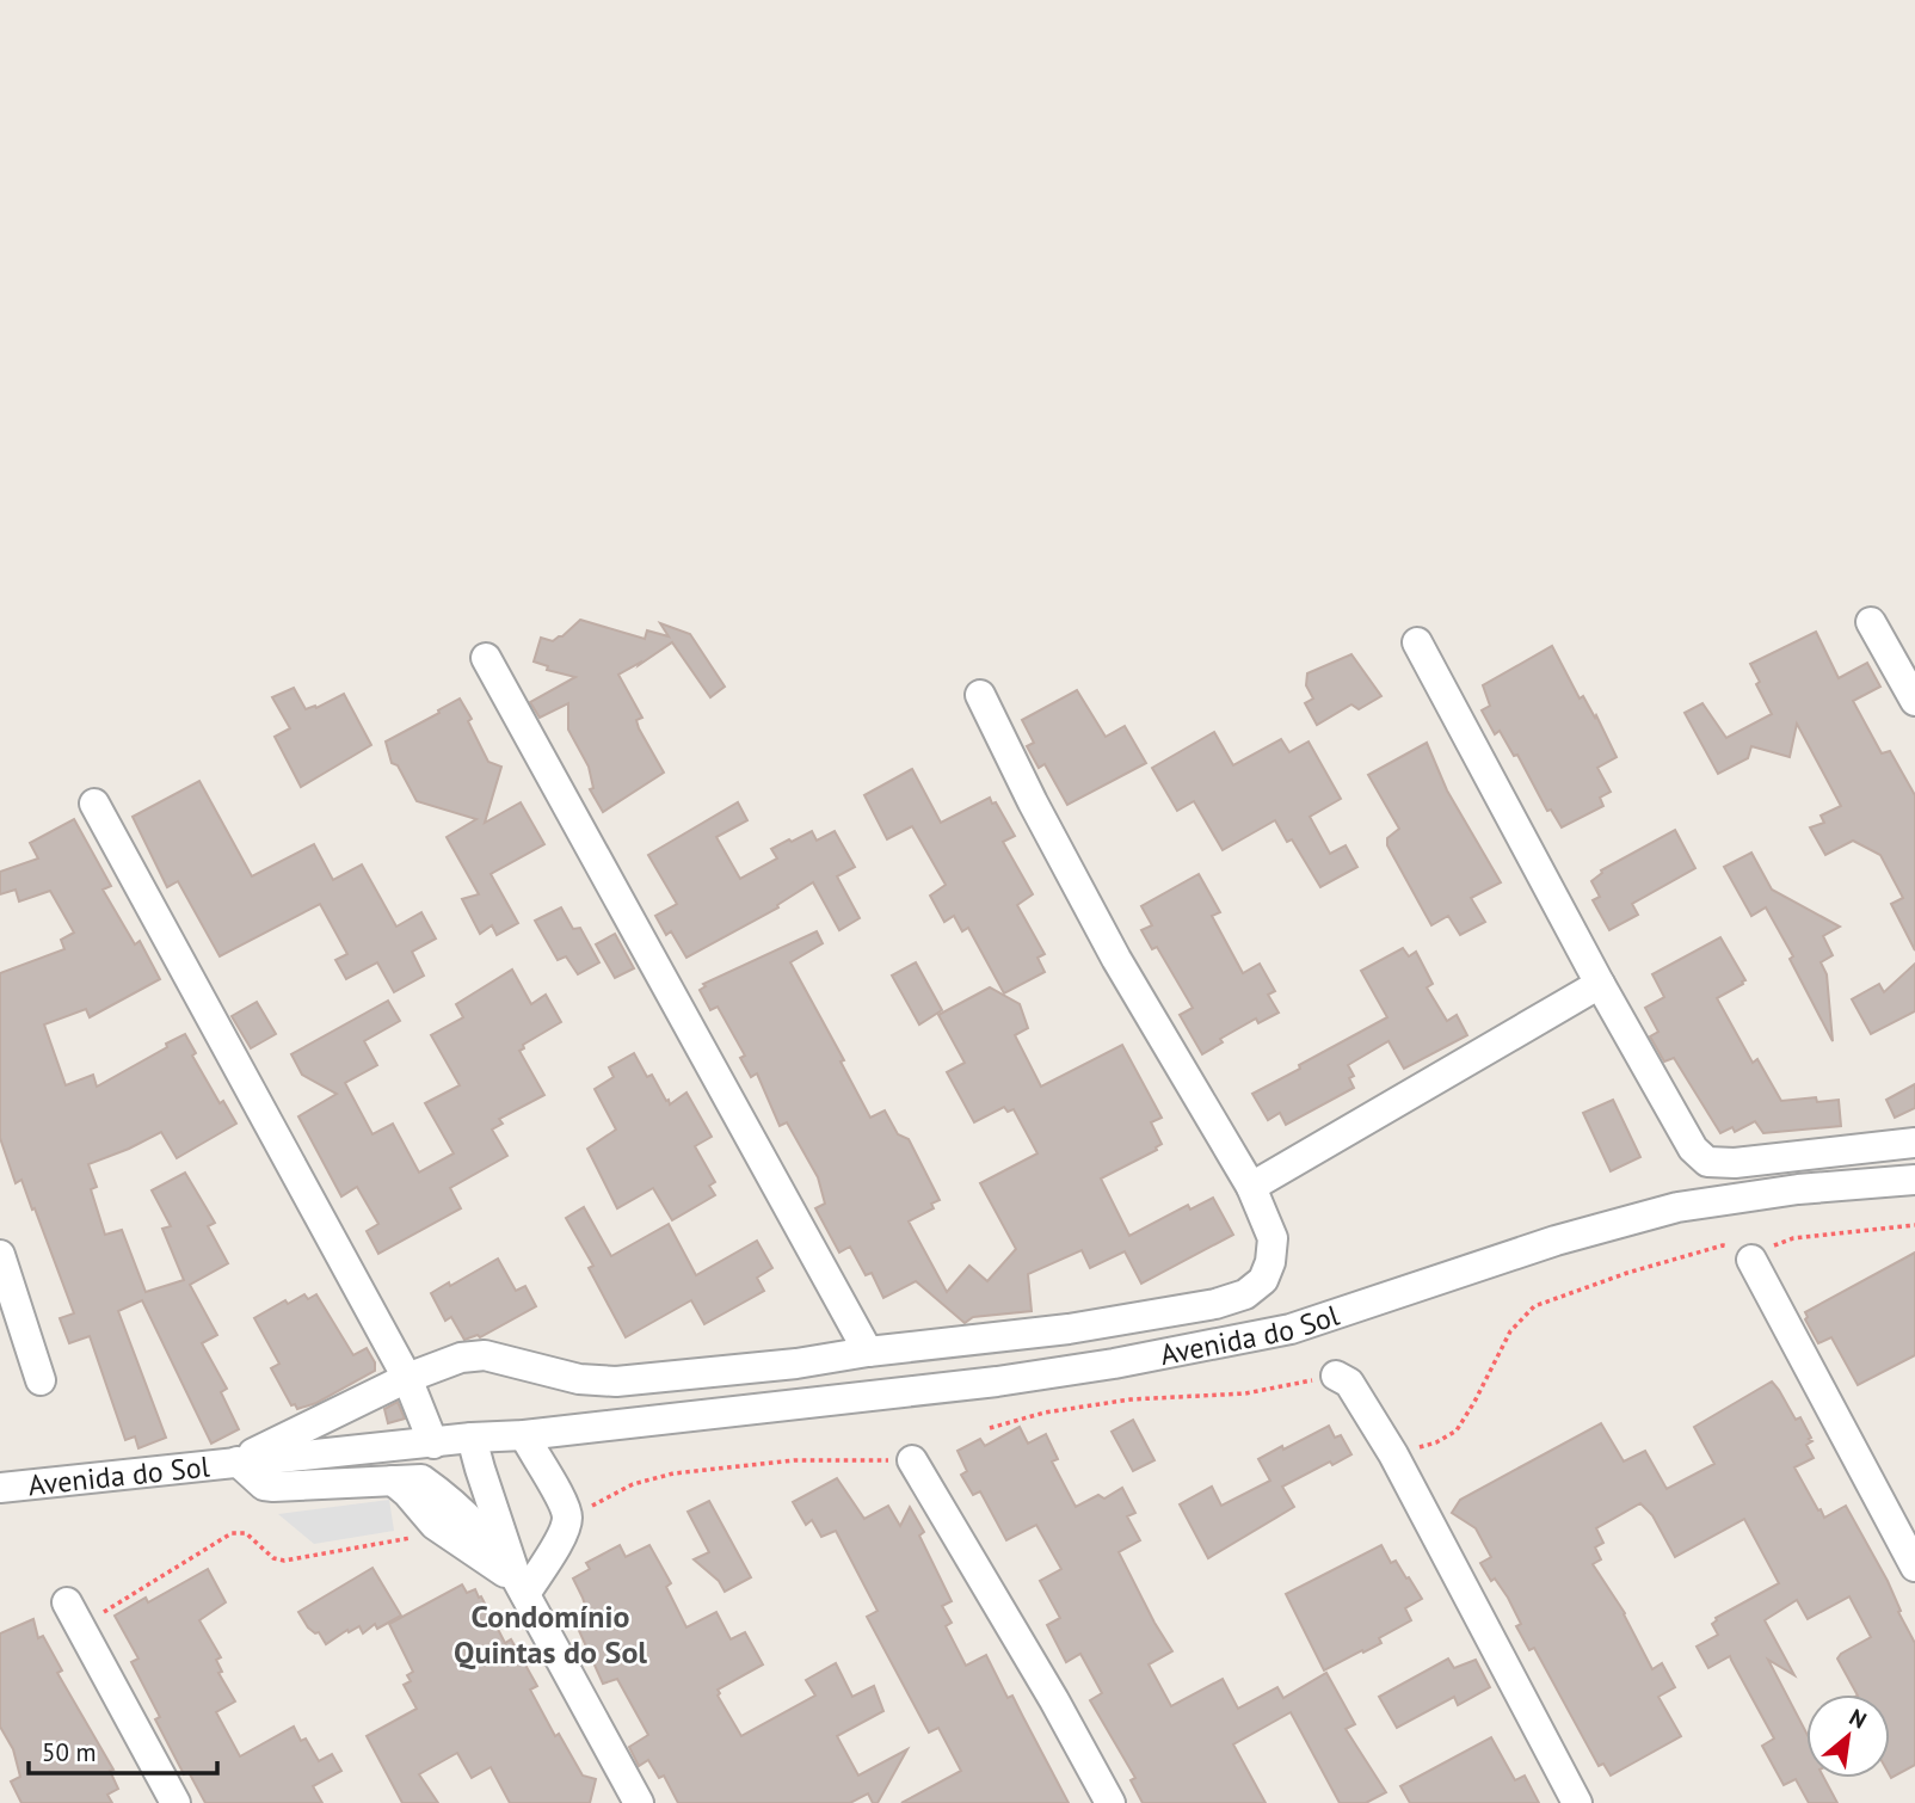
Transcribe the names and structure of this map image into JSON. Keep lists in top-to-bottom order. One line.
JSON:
{"streets":{"street":["Avenida do Sol"]},"districts":["Condomínio Quintas do Sol"],"scale_bar":"50 m","north":"top right"}
